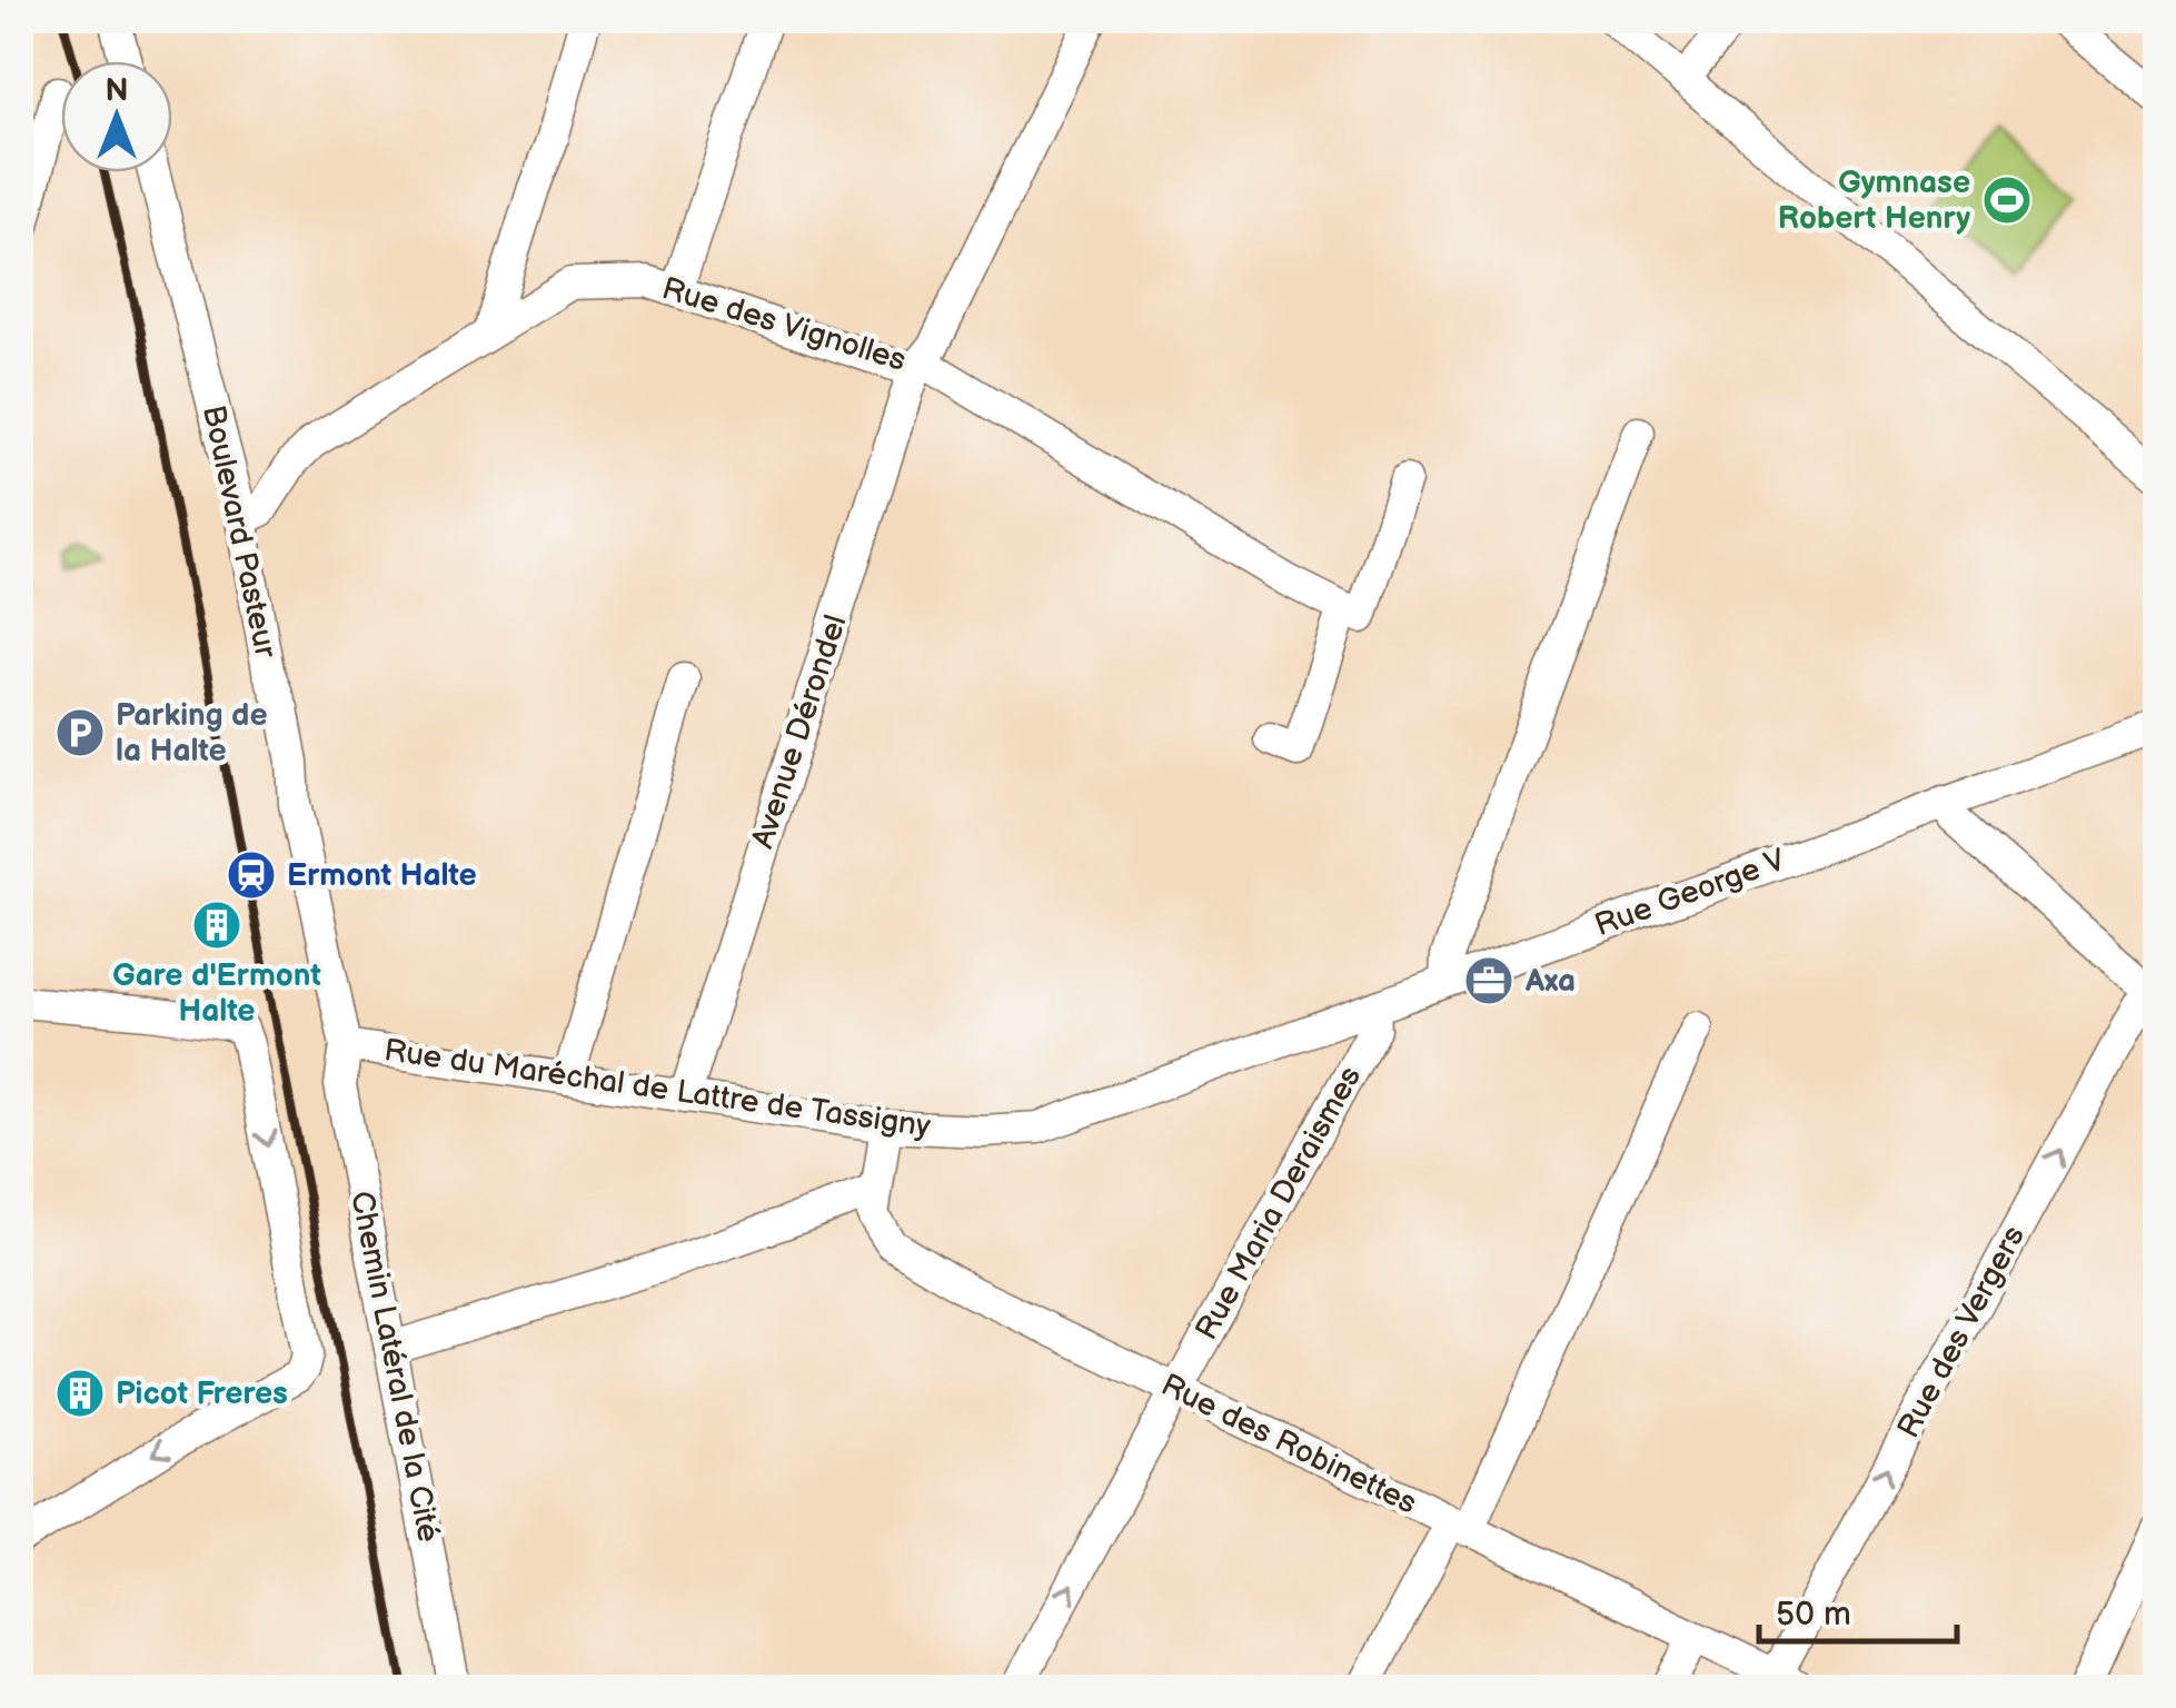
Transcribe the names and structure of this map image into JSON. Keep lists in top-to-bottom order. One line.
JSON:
{"streets":{"street":["Rue des Vignolles","Boulevard Pasteur","Avenue Dérondel","Rue George V","Rue du Maréchal de Lattre de Tassigny","Rue Maria Deraismes","Rue des Vergers","Chemin Latéral de la Cité","Rue des Robinettes"]},"crossings":[["Rue des Vignolles","Boulevard Pasteur"],["Rue des Vignolles","Avenue Dérondel"],["Boulevard Pasteur","Rue du Maréchal de Lattre de Tassigny"],["Boulevard Pasteur","Chemin Latéral de la Cité"],["Avenue Dérondel","Rue du Maréchal de Lattre de Tassigny"],["Rue George V","Rue du Maréchal de Lattre de Tassigny"],["Rue George V","Rue Maria Deraismes"],["Rue du Maréchal de Lattre de Tassigny","Chemin Latéral de la Cité"],["Rue du Maréchal de Lattre de Tassigny","Rue des Robinettes"],["Rue Maria Deraismes","Rue des Robinettes"],["Rue des Vergers","Rue des Robinettes"]],"one_way":["Rue Maria Deraismes","Rue des Vergers"],"places":{"sports":["Gymnase Robert Henry"],"parking":["Parking de la Halte"],"station":["Ermont Halte"],"building":["Gare d'Ermont Halte","Picot Freres"],"office":["Axa"]},"scale_bar":"50 m","north":"top"}
